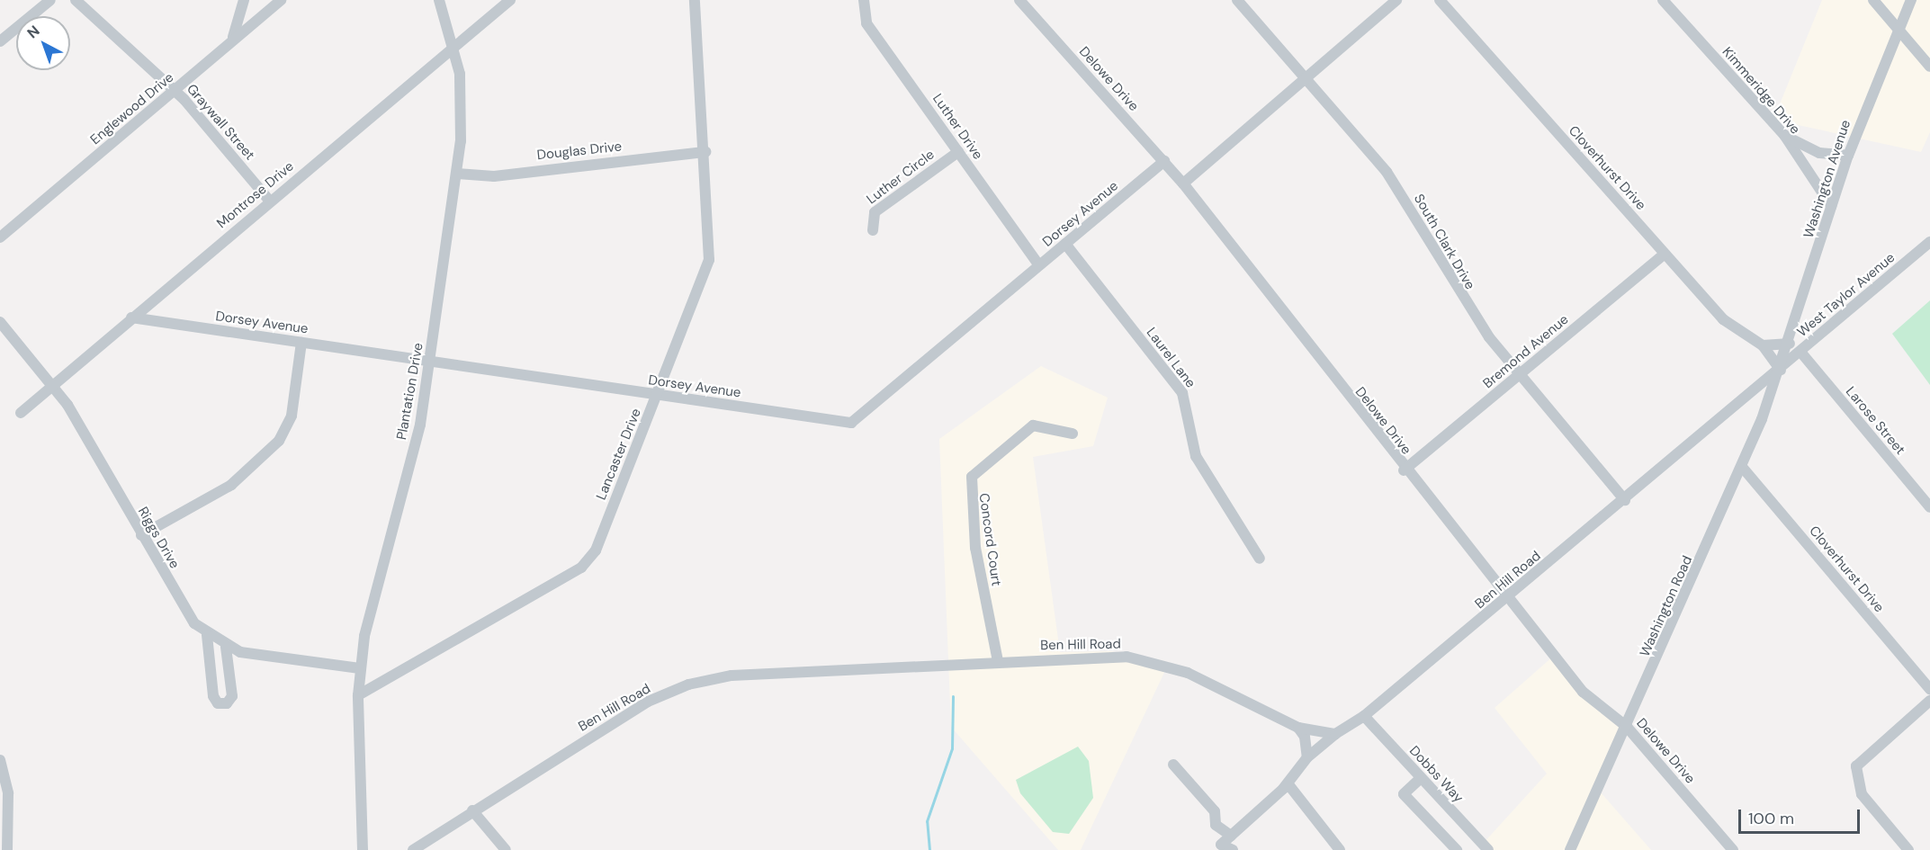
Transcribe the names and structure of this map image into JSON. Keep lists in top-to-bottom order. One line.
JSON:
{"streets":{"street":["Delowe Drive","Kimmeridge Drive","Englewood Drive","Graywall Street","Luther Drive","Douglas Drive","Cloverhurst Drive","Luther Circle","Washington Avenue","Montrose Drive","Dorsey Avenue","South Clark Drive","West Taylor Avenue","Bremond Avenue","Laurel Lane","Plantation Drive","Larose Street","Lancaster Drive","Riggs Drive","Concord Court","Ben Hill Road","Washington Road","Dobbs Way"]},"crossings":[["Delowe Drive","Dorsey Avenue"],["Delowe Drive","Bremond Avenue"],["Delowe Drive","Ben Hill Road"],["Delowe Drive","Washington Road"],["Kimmeridge Drive","Washington Avenue"],["Englewood Drive","Graywall Street"],["Graywall Street","Montrose Drive"],["Luther Drive","Luther Circle"],["Luther Drive","Dorsey Avenue"],["Douglas Drive","Plantation Drive"],["Douglas Drive","Lancaster Drive"],["Cloverhurst Drive","Washington Avenue"],["Cloverhurst Drive","West Taylor Avenue"],["Cloverhurst Drive","Bremond Avenue"],["Cloverhurst Drive","Ben Hill Road"],["Cloverhurst Drive","Washington Road"],["Washington Avenue","West Taylor Avenue"],["Washington Avenue","Ben Hill Road"],["Washington Avenue","Washington Road"],["Montrose Drive","Dorsey Avenue"],["Montrose Drive","Plantation Drive"],["Montrose Drive","Riggs Drive"],["Dorsey Avenue","Laurel Lane"],["Dorsey Avenue","Plantation Drive"],["Dorsey Avenue","Lancaster Drive"],["South Clark Drive","Bremond Avenue"],["South Clark Drive","Ben Hill Road"],["West Taylor Avenue","Larose Street"],["West Taylor Avenue","Ben Hill Road"],["West Taylor Avenue","Washington Road"],["Plantation Drive","Lancaster Drive"],["Plantation Drive","Riggs Drive"],["Concord Court","Ben Hill Road"],["Ben Hill Road","Washington Road"],["Ben Hill Road","Dobbs Way"]],"scale_bar":"100 m","north":"top left"}
